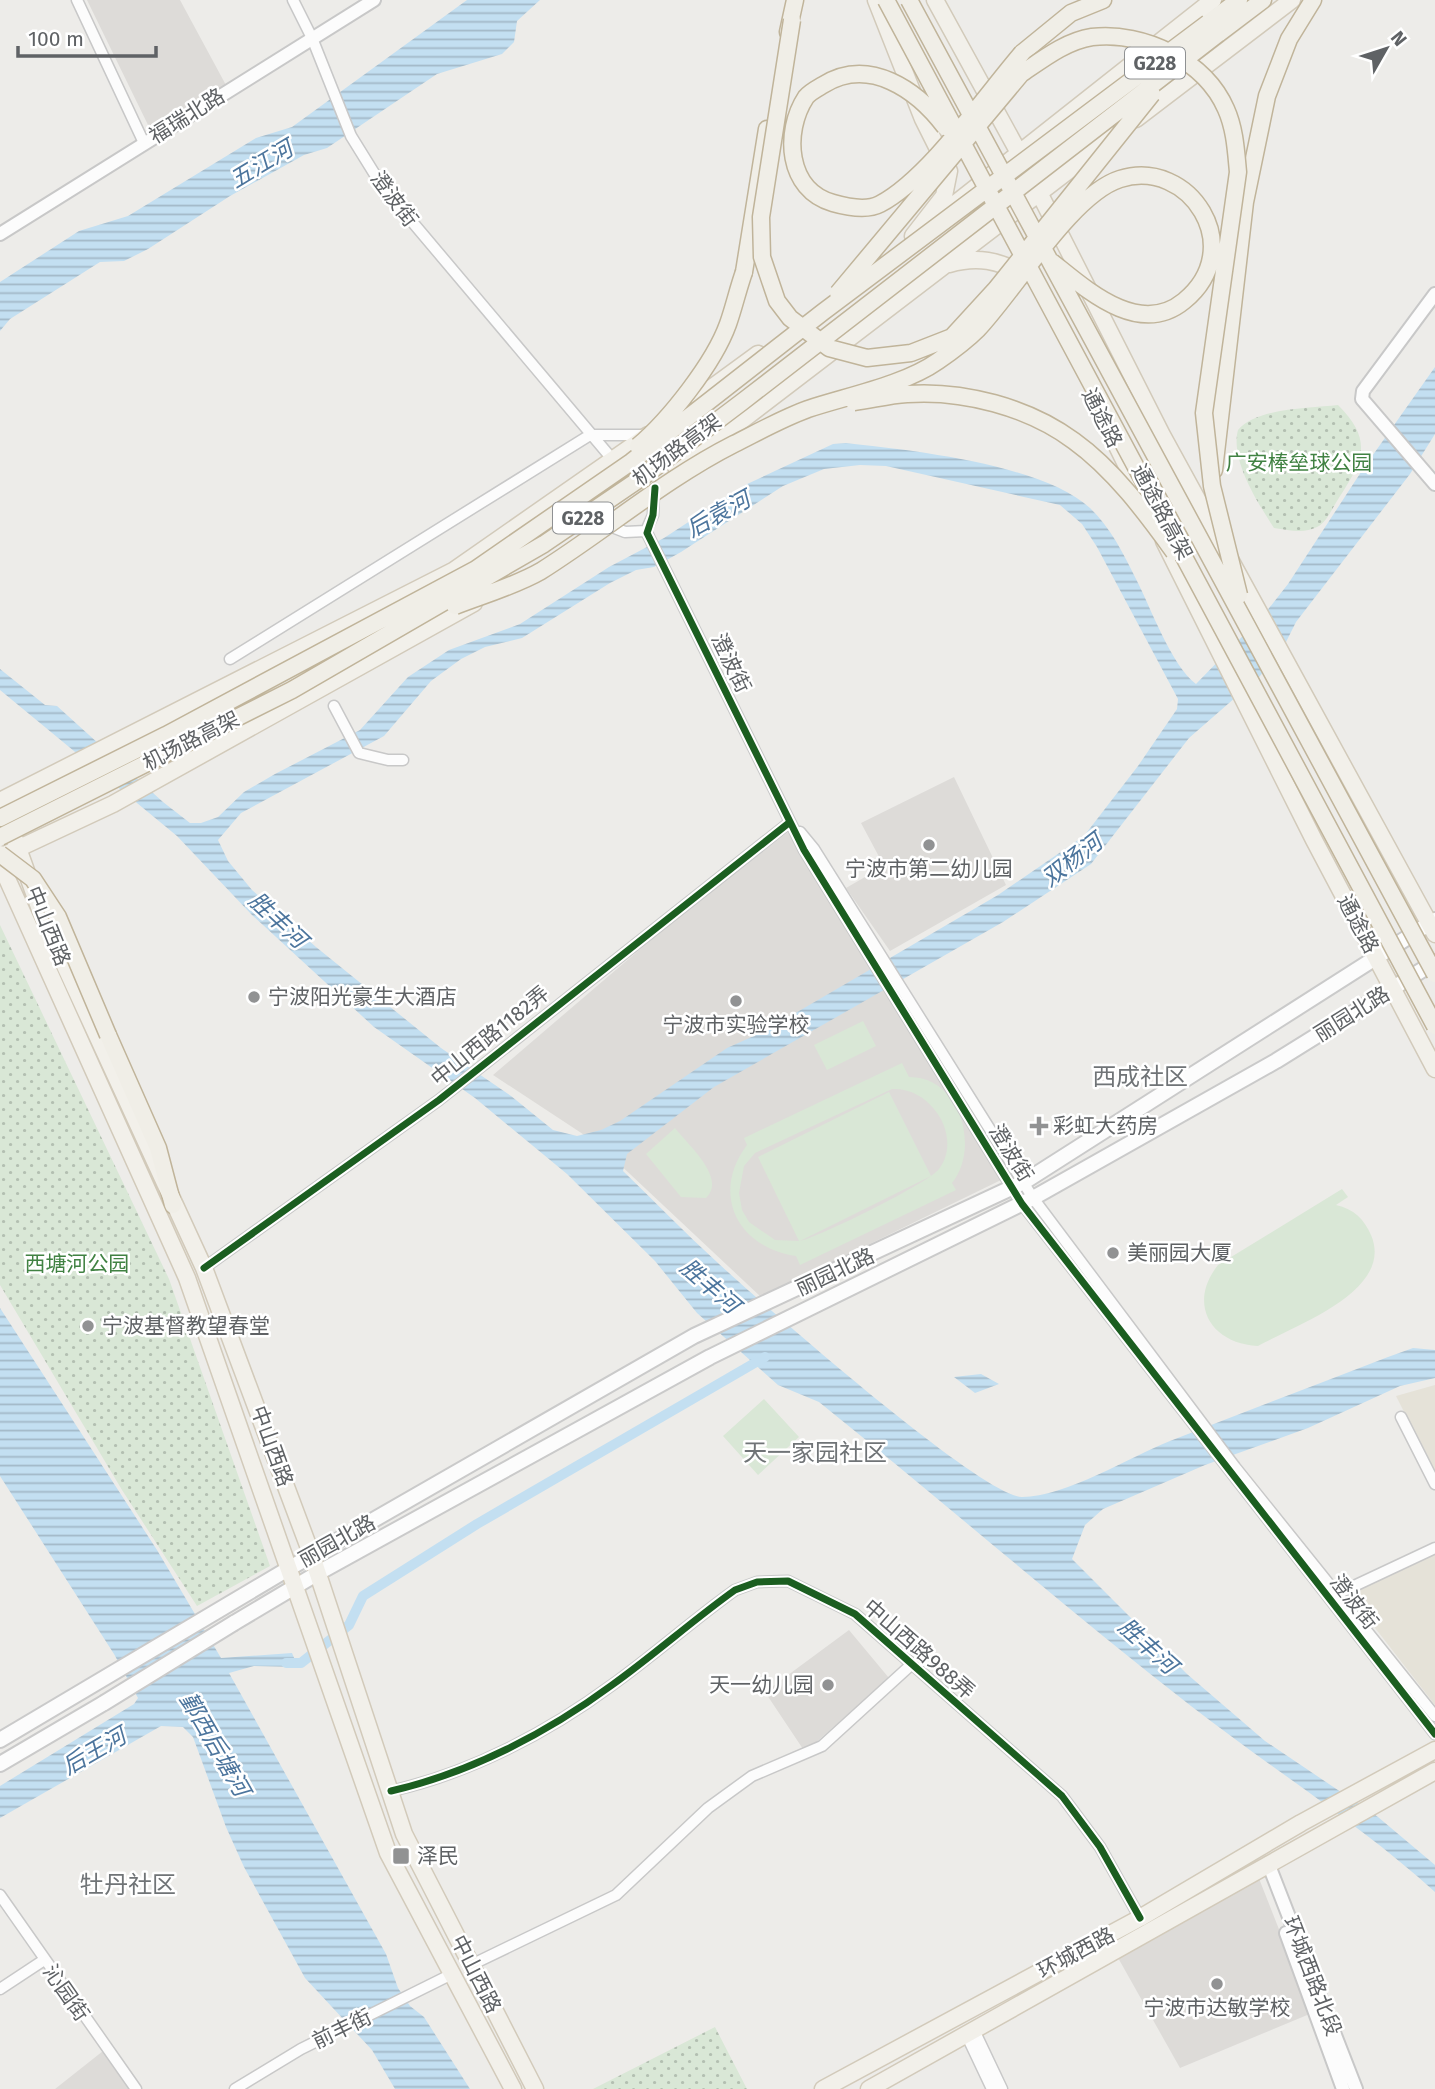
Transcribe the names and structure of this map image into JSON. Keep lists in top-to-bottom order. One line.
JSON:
{"streets":{"highway":["G228","机场路高架","通途路高架"],"main road":["通途路","中山西路","丽园北路","环城西路"],"street":["福瑞北路","澄波街","中山西路1182弄","中山西路988弄","环城西路北段","沁园街","前丰街"]},"crossings":[["福瑞北路","澄波街"],["澄波街","丽园北路"],["澄波街","中山西路1182弄"],["通途路","丽园北路"],["中山西路","丽园北路"],["中山西路","中山西路1182弄"],["中山西路","中山西路988弄"],["中山西路","前丰街"],["中山西路988弄","环城西路"],["环城西路","环城西路北段"]],"districts":["西成社区","天一家园社区","牡丹社区"],"water":["五江河","后袁河","双杨河","胜丰河","鄞西后塘河","后王河"],"parks":["广安棒垒球公园","西塘河公园"],"places":{"other":["宁波市第二幼儿园","宁波阳光豪生大酒店","宁波市实验学校","美丽园大厦","宁波基督教望春堂","天一幼儿园","宁波市达敏学校"],"health":["彩虹大药房"],"transit":["泽民"]},"scale_bar":"100 m","north":"top right"}
